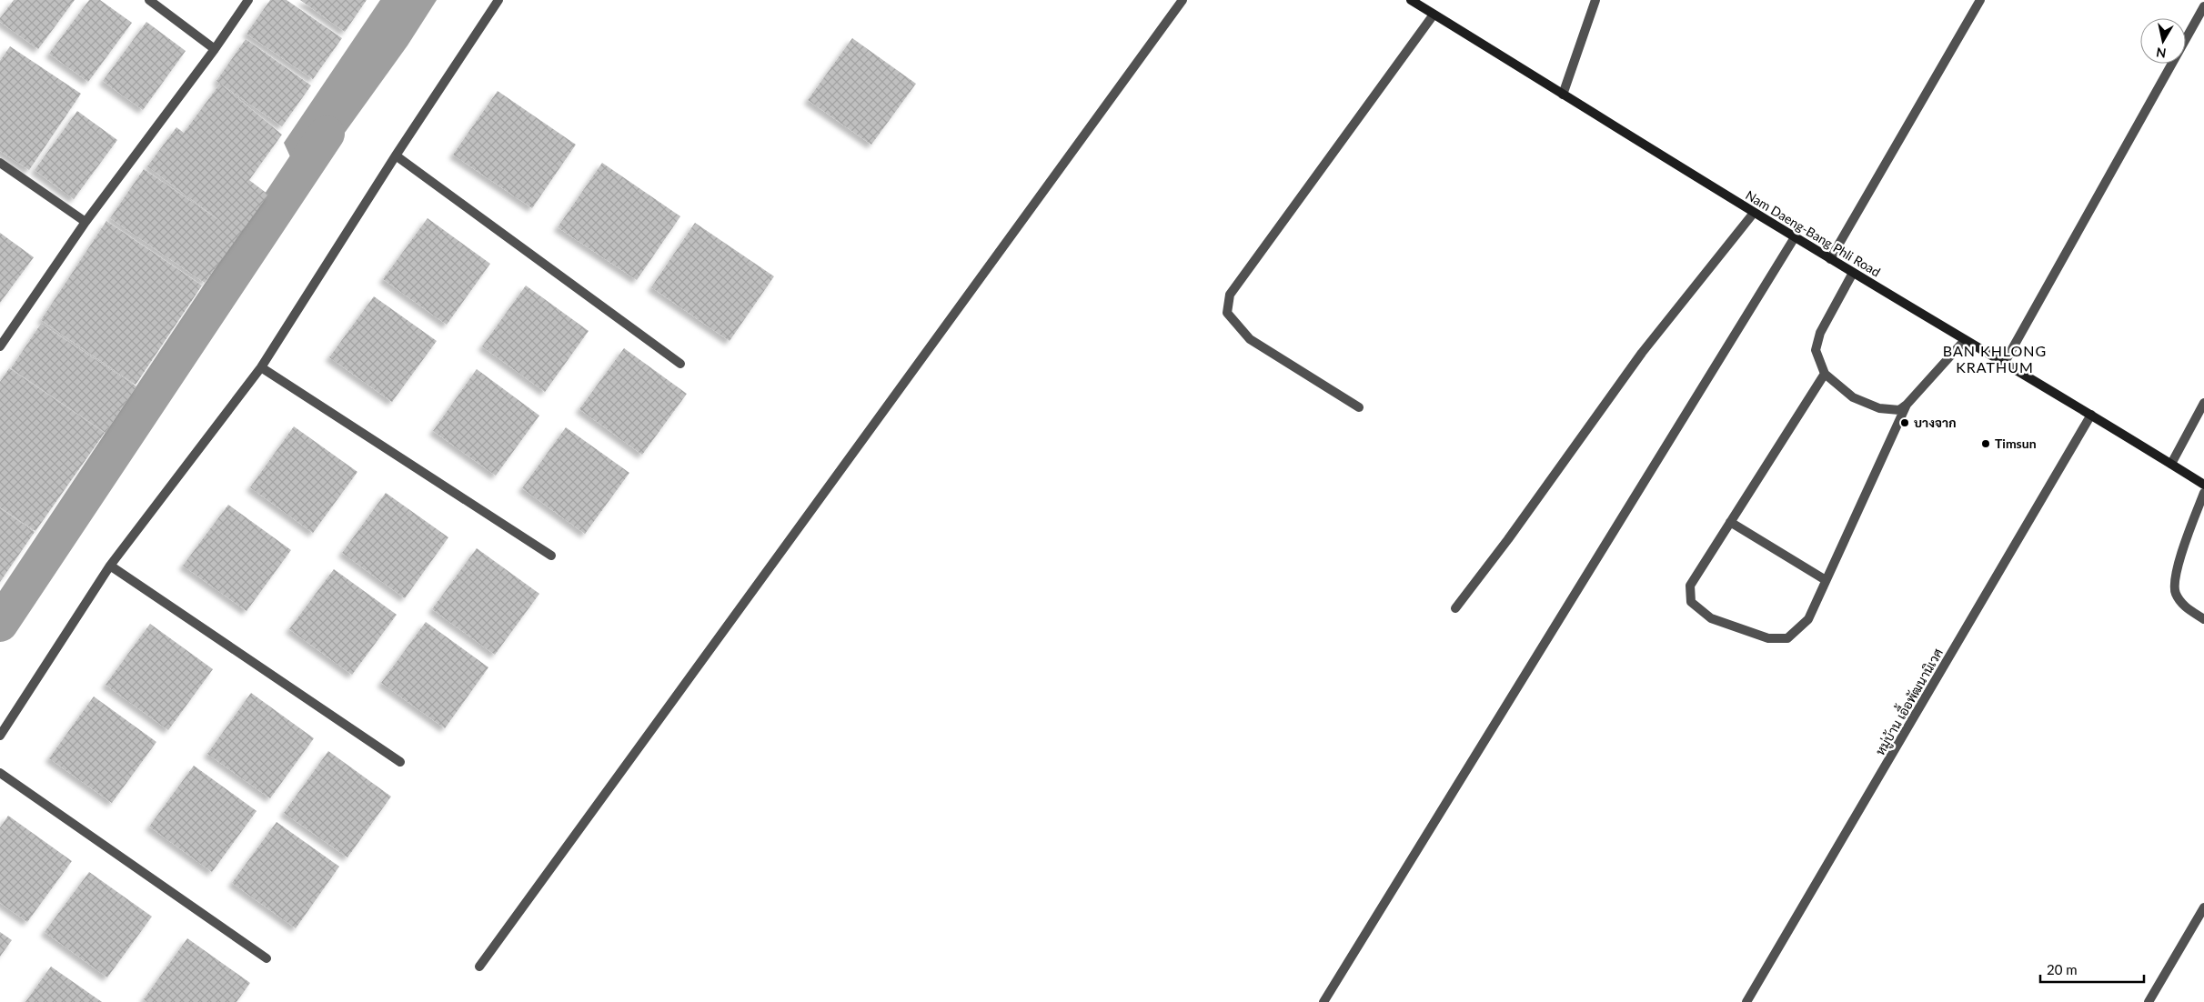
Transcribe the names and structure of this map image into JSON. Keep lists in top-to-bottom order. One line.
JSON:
{"streets":{"main road":["Nam Daeng-Bang Phli Road"],"street":["หมู่บ้าน เอื้อพัฒนานิเวศ"]},"crossings":[["Nam Daeng-Bang Phli Road","หมู่บ้าน เอื้อพัฒนานิเวศ"]],"districts":["BAN KHLONG KRATHUM"],"places":["บางจาก","Timsun"],"scale_bar":"20 m","north":"bottom"}
